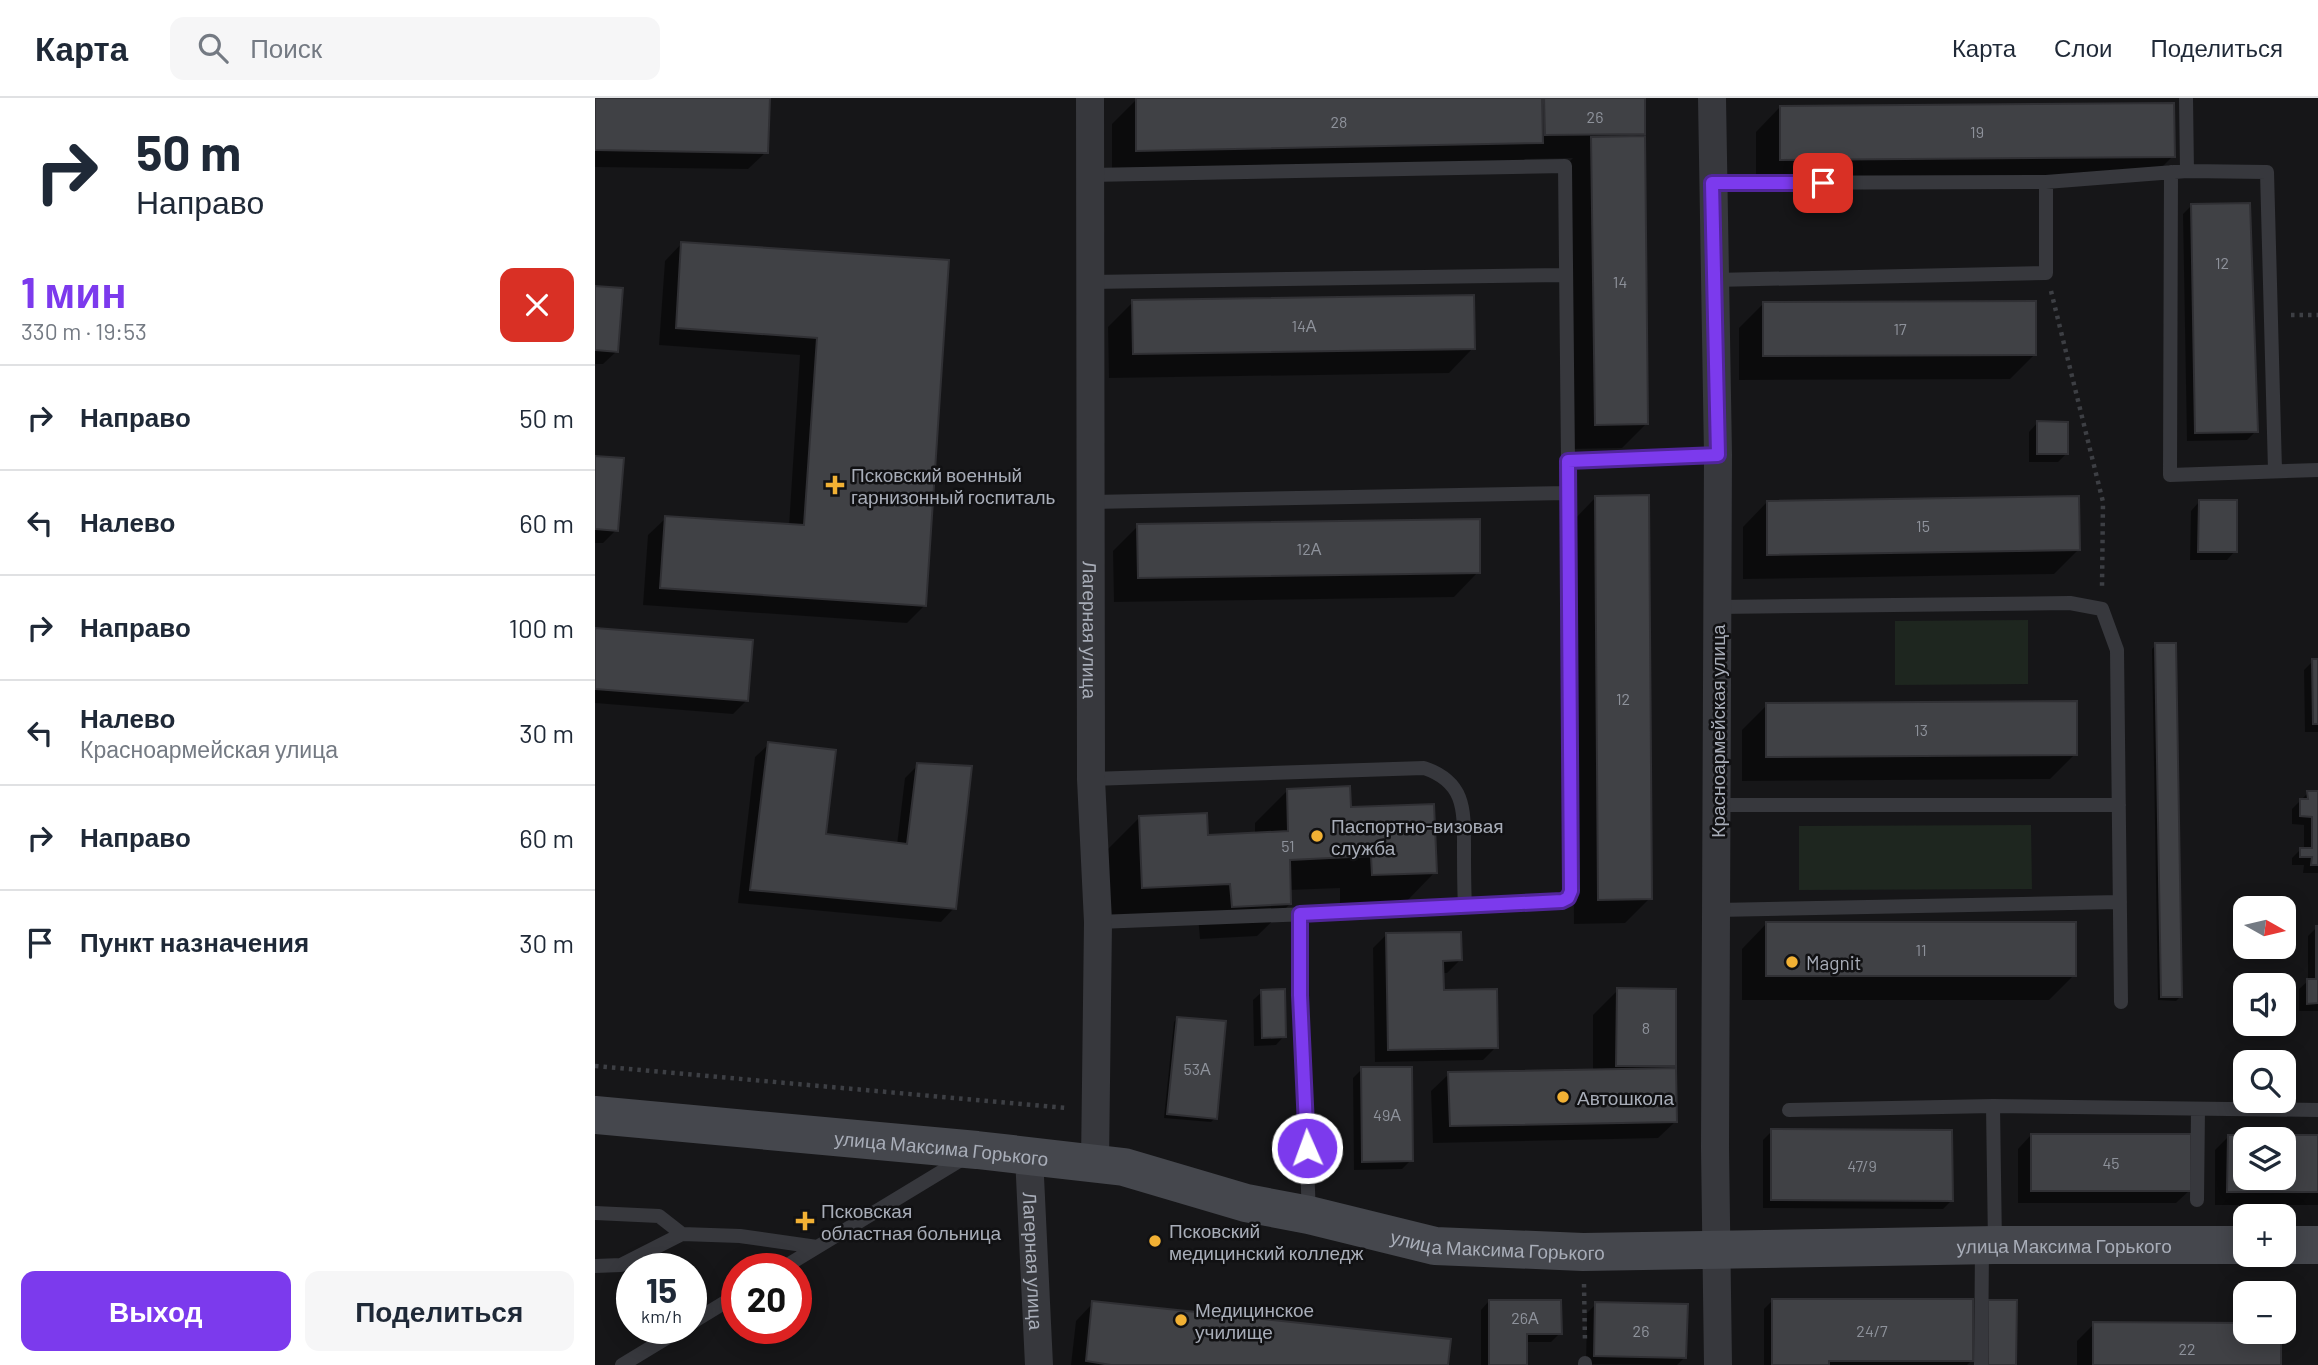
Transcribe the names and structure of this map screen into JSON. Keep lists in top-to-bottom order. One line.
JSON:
{"streets":{"main road":["улица Максима Горького"],"street":["Лагерная улица","Красноармейская улица"]},"crossings":[["Лагерная улица","улица Максима Горького"],["Красноармейская улица","улица Максима Горького"]],"places":{"health":["Псковский военный гарнизонный госпиталь","Псковская областная больница"],"other":["Паспортно-визовая служба","Magnit","Автошкола","Псковский медицинский колледж","Медицинское училище"]},"house_numbers":["26","28","19","12","14","14А","17","15","12А","12","13","51","11","8","53А","49А","45","47/9","26А","26","24/7","22"],"north":"right","page":{"header":"Карта","search":"Поиск","nav":["Карта","Слои","Поделиться"],"turn":["50 m","Направо"],"heading":["1 мин","330 m · 19:53"],"list":[{"name":"Направо","value":"50 m"},{"name":"Налево","value":"60 m"},{"name":"Направо","value":"100 m"},{"name":"Налево","note":"Красноармейская улица","value":"30 m"},{"name":"Направо","value":"60 m"},{"name":"Пункт назначения","value":"30 m"}],"map_buttons":["+","−"],"speed":"15 km/h","limit":"20","buttons":["Выход","Поделиться"]}}
